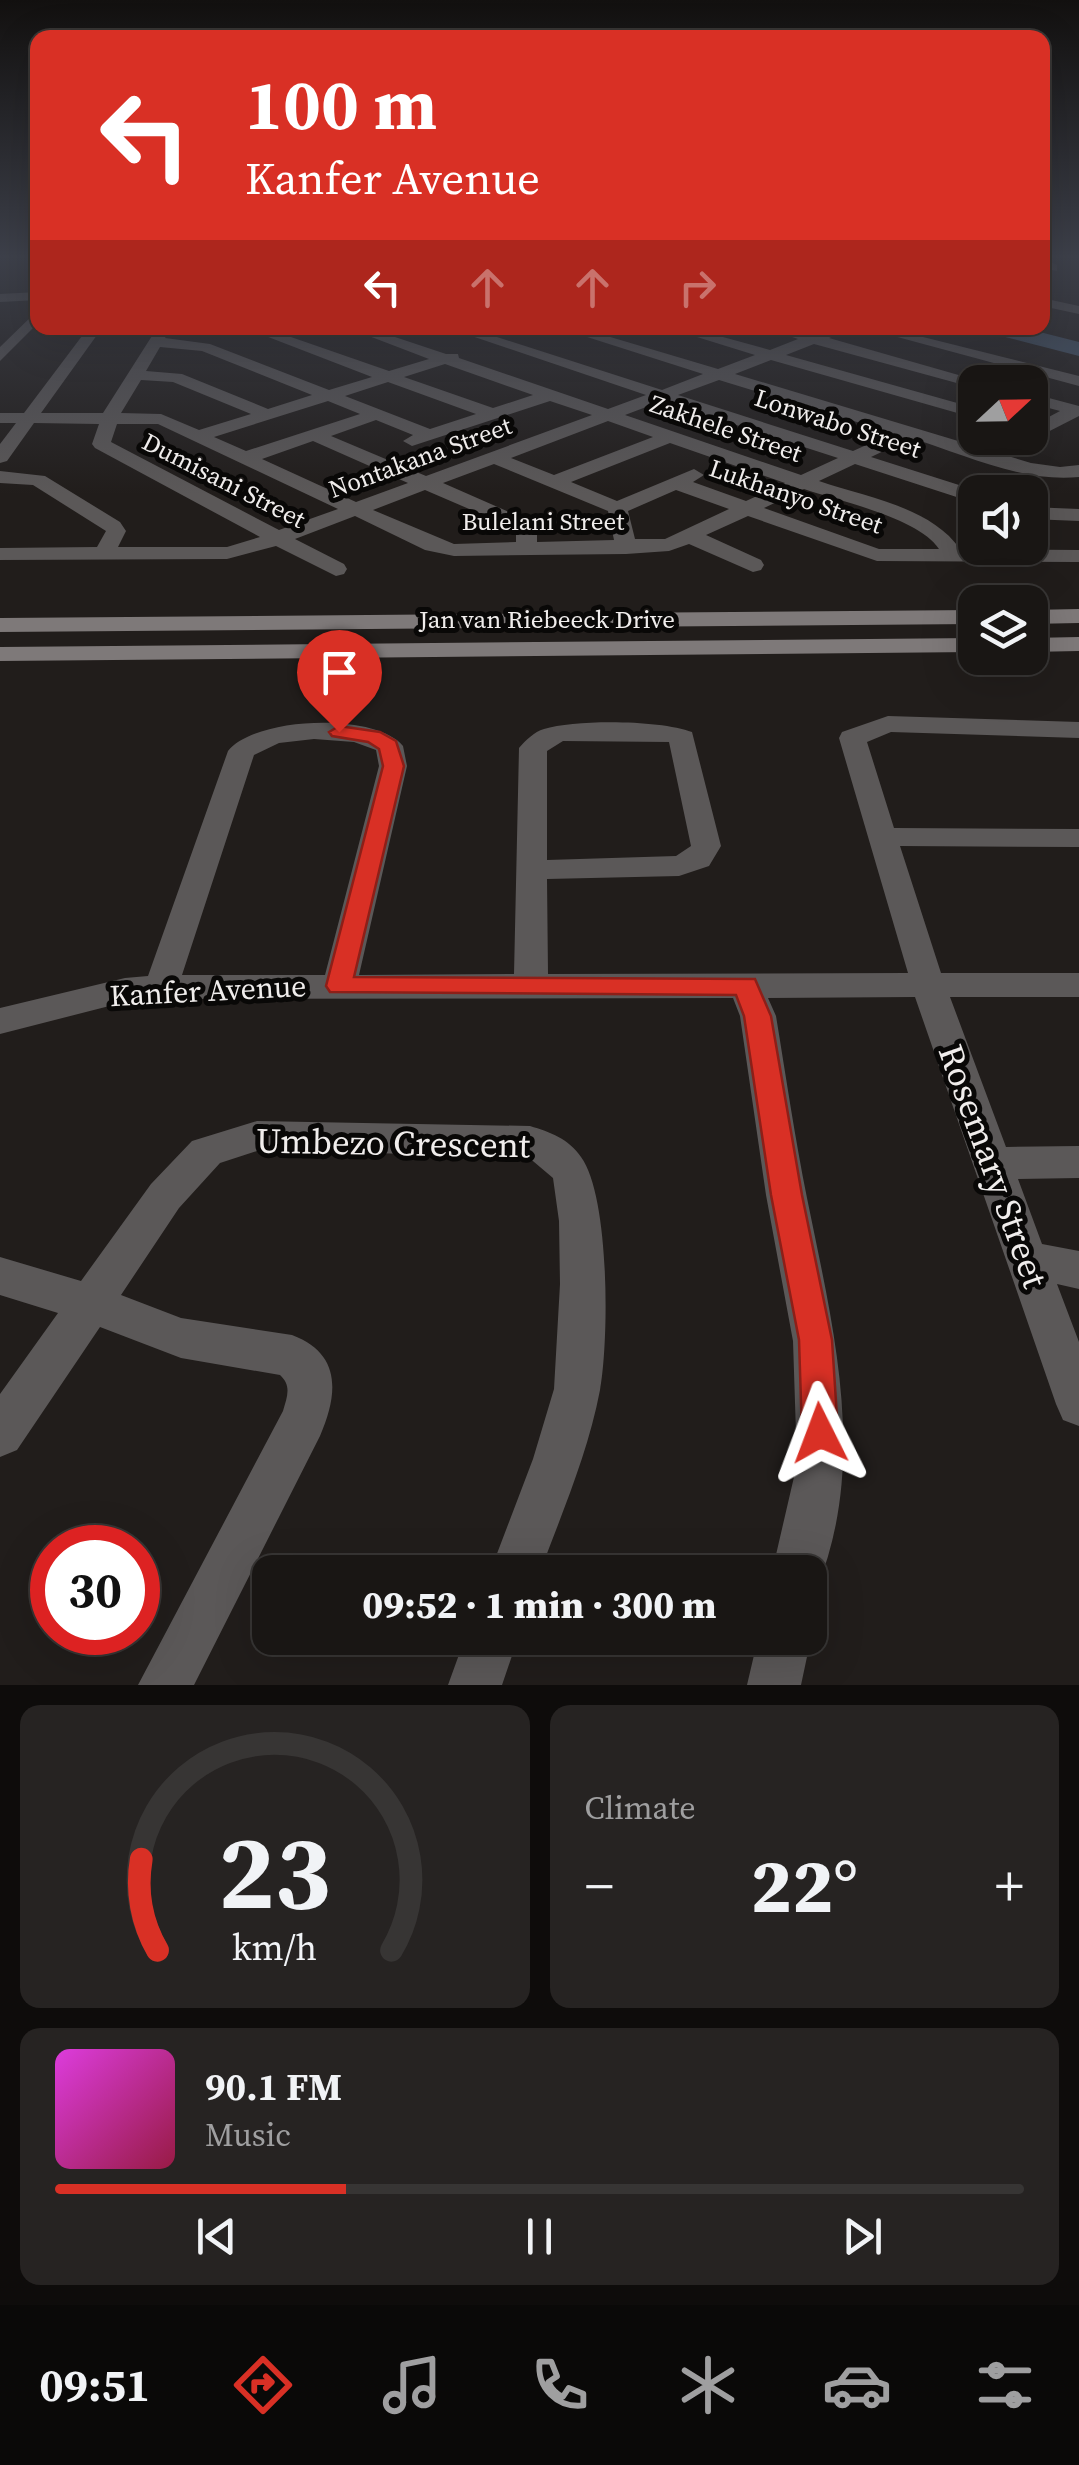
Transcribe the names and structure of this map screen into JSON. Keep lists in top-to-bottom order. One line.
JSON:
{"streets":{"main road":["Jan van Riebeeck Drive"],"street":["Lonwabo Street","Zakhele Street","Nontakana Street","Dumisani Street","Lukhanyo Street","Bulelani Street","Kanfer Avenue","Umbezo Crescent","Rosemary Street"]},"crossings":[["Lonwabo Street","Nontakana Street"],["Lonwabo Street","Bulelani Street"],["Zakhele Street","Nontakana Street"],["Zakhele Street","Lukhanyo Street"],["Zakhele Street","Bulelani Street"],["Nontakana Street","Dumisani Street"],["Nontakana Street","Bulelani Street"],["Dumisani Street","Bulelani Street"],["Lukhanyo Street","Bulelani Street"],["Kanfer Avenue","Rosemary Street"]],"north":"right","page":{"turn":["100 m","Kanfer Avenue"],"limit":"30","trip":"09:52 · 1 min · 300 m","tile":"Climate","heat":["−","22°","+"],"song":["90.1 FM","Music"],"tabs":"09:51","gauge":["23","km/h"]}}
